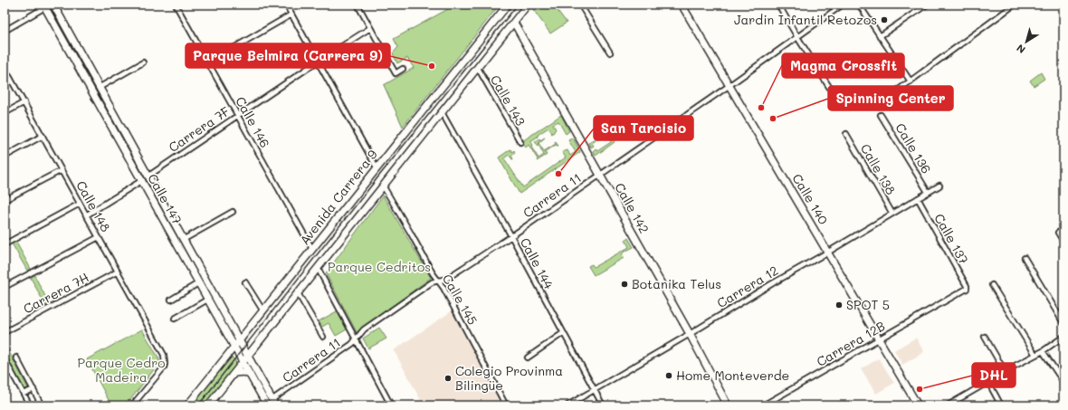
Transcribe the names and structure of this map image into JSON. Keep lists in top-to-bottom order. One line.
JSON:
{"streets":{"main road":["Avenida Carrera 9","Calle 147","Calle 140","Calle 142"],"street":["Calle 143","Calle 146","Carrera 7F","Calle 136","Calle 138","Carrera 11","Calle 148","Calle 137","Calle 144","Carrera 12","Carrera 7H","Calle 145","Carrera 12B"]},"crossings":[["Calle 146","Carrera 7F"],["Calle 146","Avenida Carrera 9"],["Carrera 7F","Calle 147"],["Calle 136","Carrera 12"],["Calle 138","Carrera 12"],["Carrera 11","Calle 147"],["Carrera 11","Calle 140"],["Carrera 11","Calle 142"],["Carrera 11","Calle 144"],["Carrera 11","Calle 145"],["Avenida Carrera 9","Calle 147"],["Calle 140","Carrera 12"],["Calle 140","Carrera 12B"],["Calle 148","Carrera 7H"],["Calle 142","Carrera 12"],["Calle 137","Carrera 12"],["Calle 137","Carrera 12B"],["Calle 144","Carrera 12"]],"parks":["Parque Cedritos","Parque Cedro Madeira"],"places":["Jardin Infantil Retozos","Parque Belmira (Carrera 9)","Magma Crossfit","Spinning Center","San Tarcisio","Botanika Telus","SPOT 5","Home Monteverde","Colegio Provinma Bilingüe","DHL"],"north":"bottom left"}
